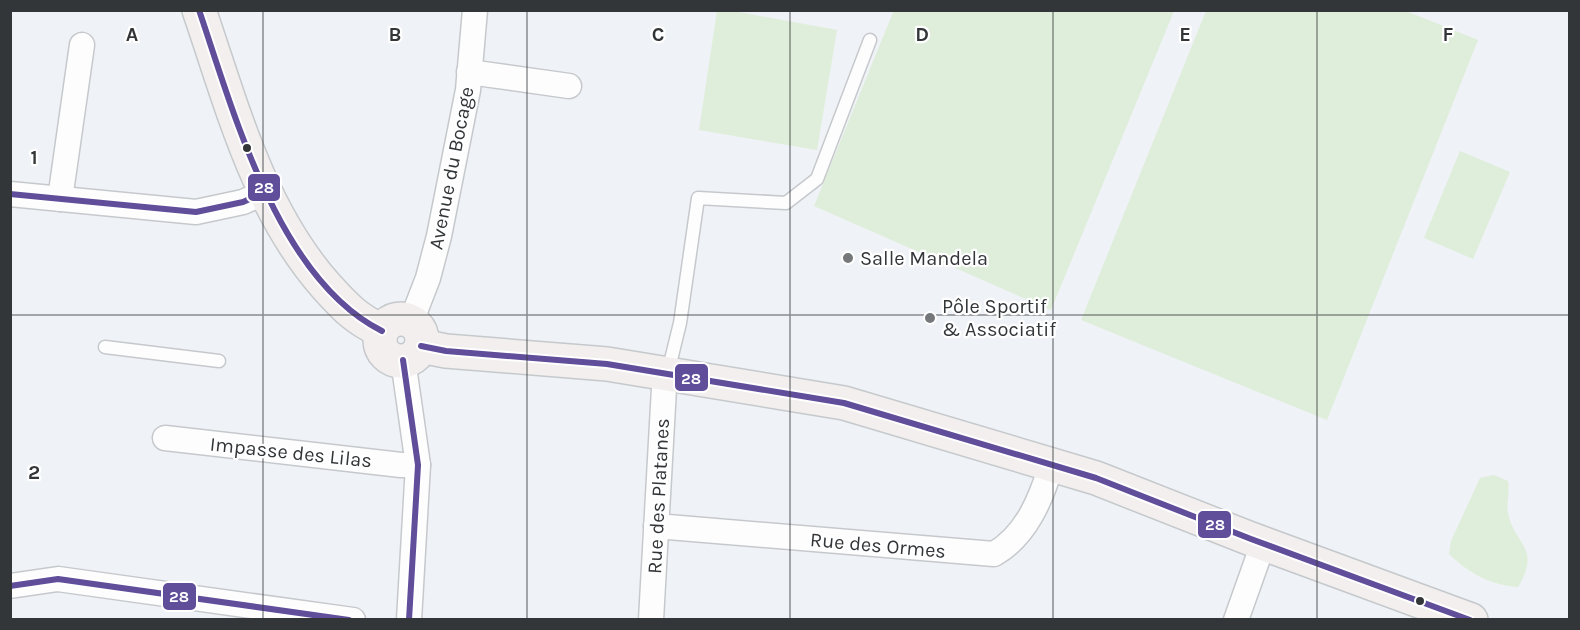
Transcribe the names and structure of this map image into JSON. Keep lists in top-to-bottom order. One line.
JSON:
{"streets":{"street":["Avenue du Bocage","Impasse des Lilas","Rue des Platanes","Rue des Ormes"]},"crossings":[["Rue des Platanes","Rue des Ormes"]],"places":["Salle Mandela","Pôle Sportif & Associatif"],"lines":["transit line 28"],"grid":{"columns":["A","B","C","D","E","F"],"rows":["1","2"]}}
